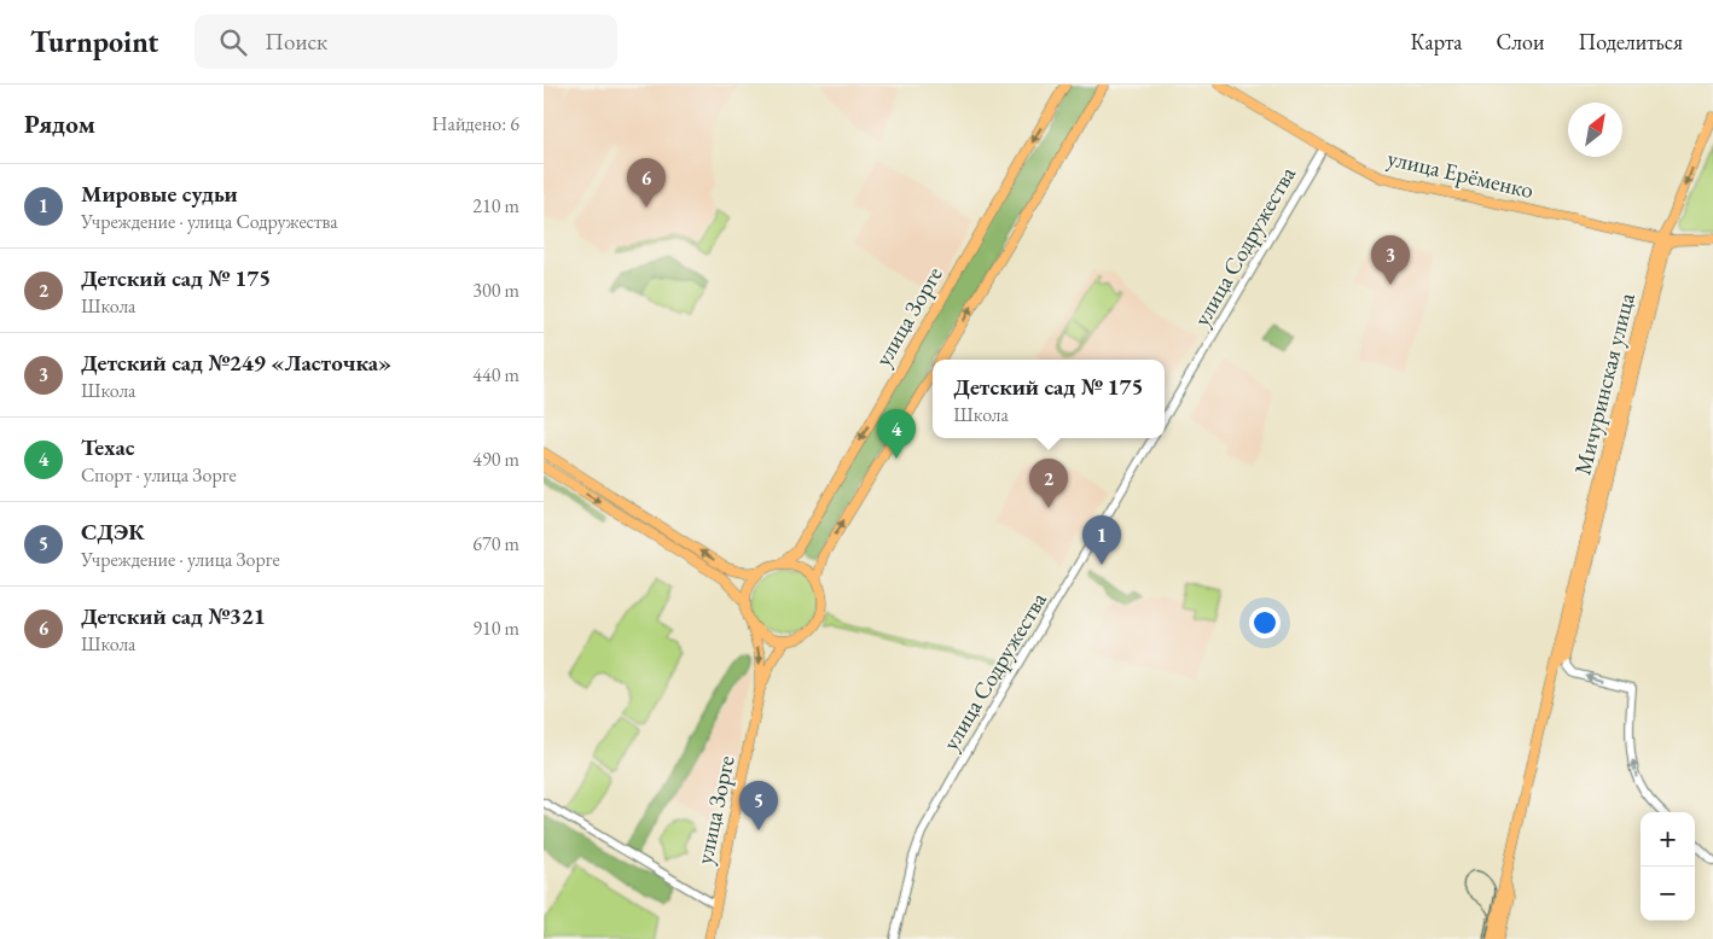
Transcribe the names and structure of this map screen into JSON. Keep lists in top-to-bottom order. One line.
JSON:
{"streets":{"main road":["улица Ерёменко","улица Зорге","Мичуринская улица"],"street":["улица Содружества"]},"crossings":[["улица Ерёменко","улица Содружества"],["улица Ерёменко","Мичуринская улица"]],"north":"top right","page":{"header":"Turnpoint","search":"Поиск","nav":["Карта","Слои","Поделиться"],"heading":["Рядом","Найдено: 6"],"pins":["6","3","4","2","1","5"],"list":[{"mark":"1","name":"Мировые судьи","note":"Учреждение · улица Содружества","value":"210 m"},{"mark":"2","name":"Детский сад № 175","note":"Школа","value":"300 m"},{"mark":"3","name":"Детский сад №249 «Ласточка»","note":"Школа","value":"440 m"},{"mark":"4","name":"Техас","note":"Спорт · улица Зорге","value":"490 m"},{"mark":"5","name":"СДЭК","note":"Учреждение · улица Зорге","value":"670 m"},{"mark":"6","name":"Детский сад №321","note":"Школа","value":"910 m"}],"popup":["Детский сад № 175","Школа"],"map_buttons":["+","−"]}}
